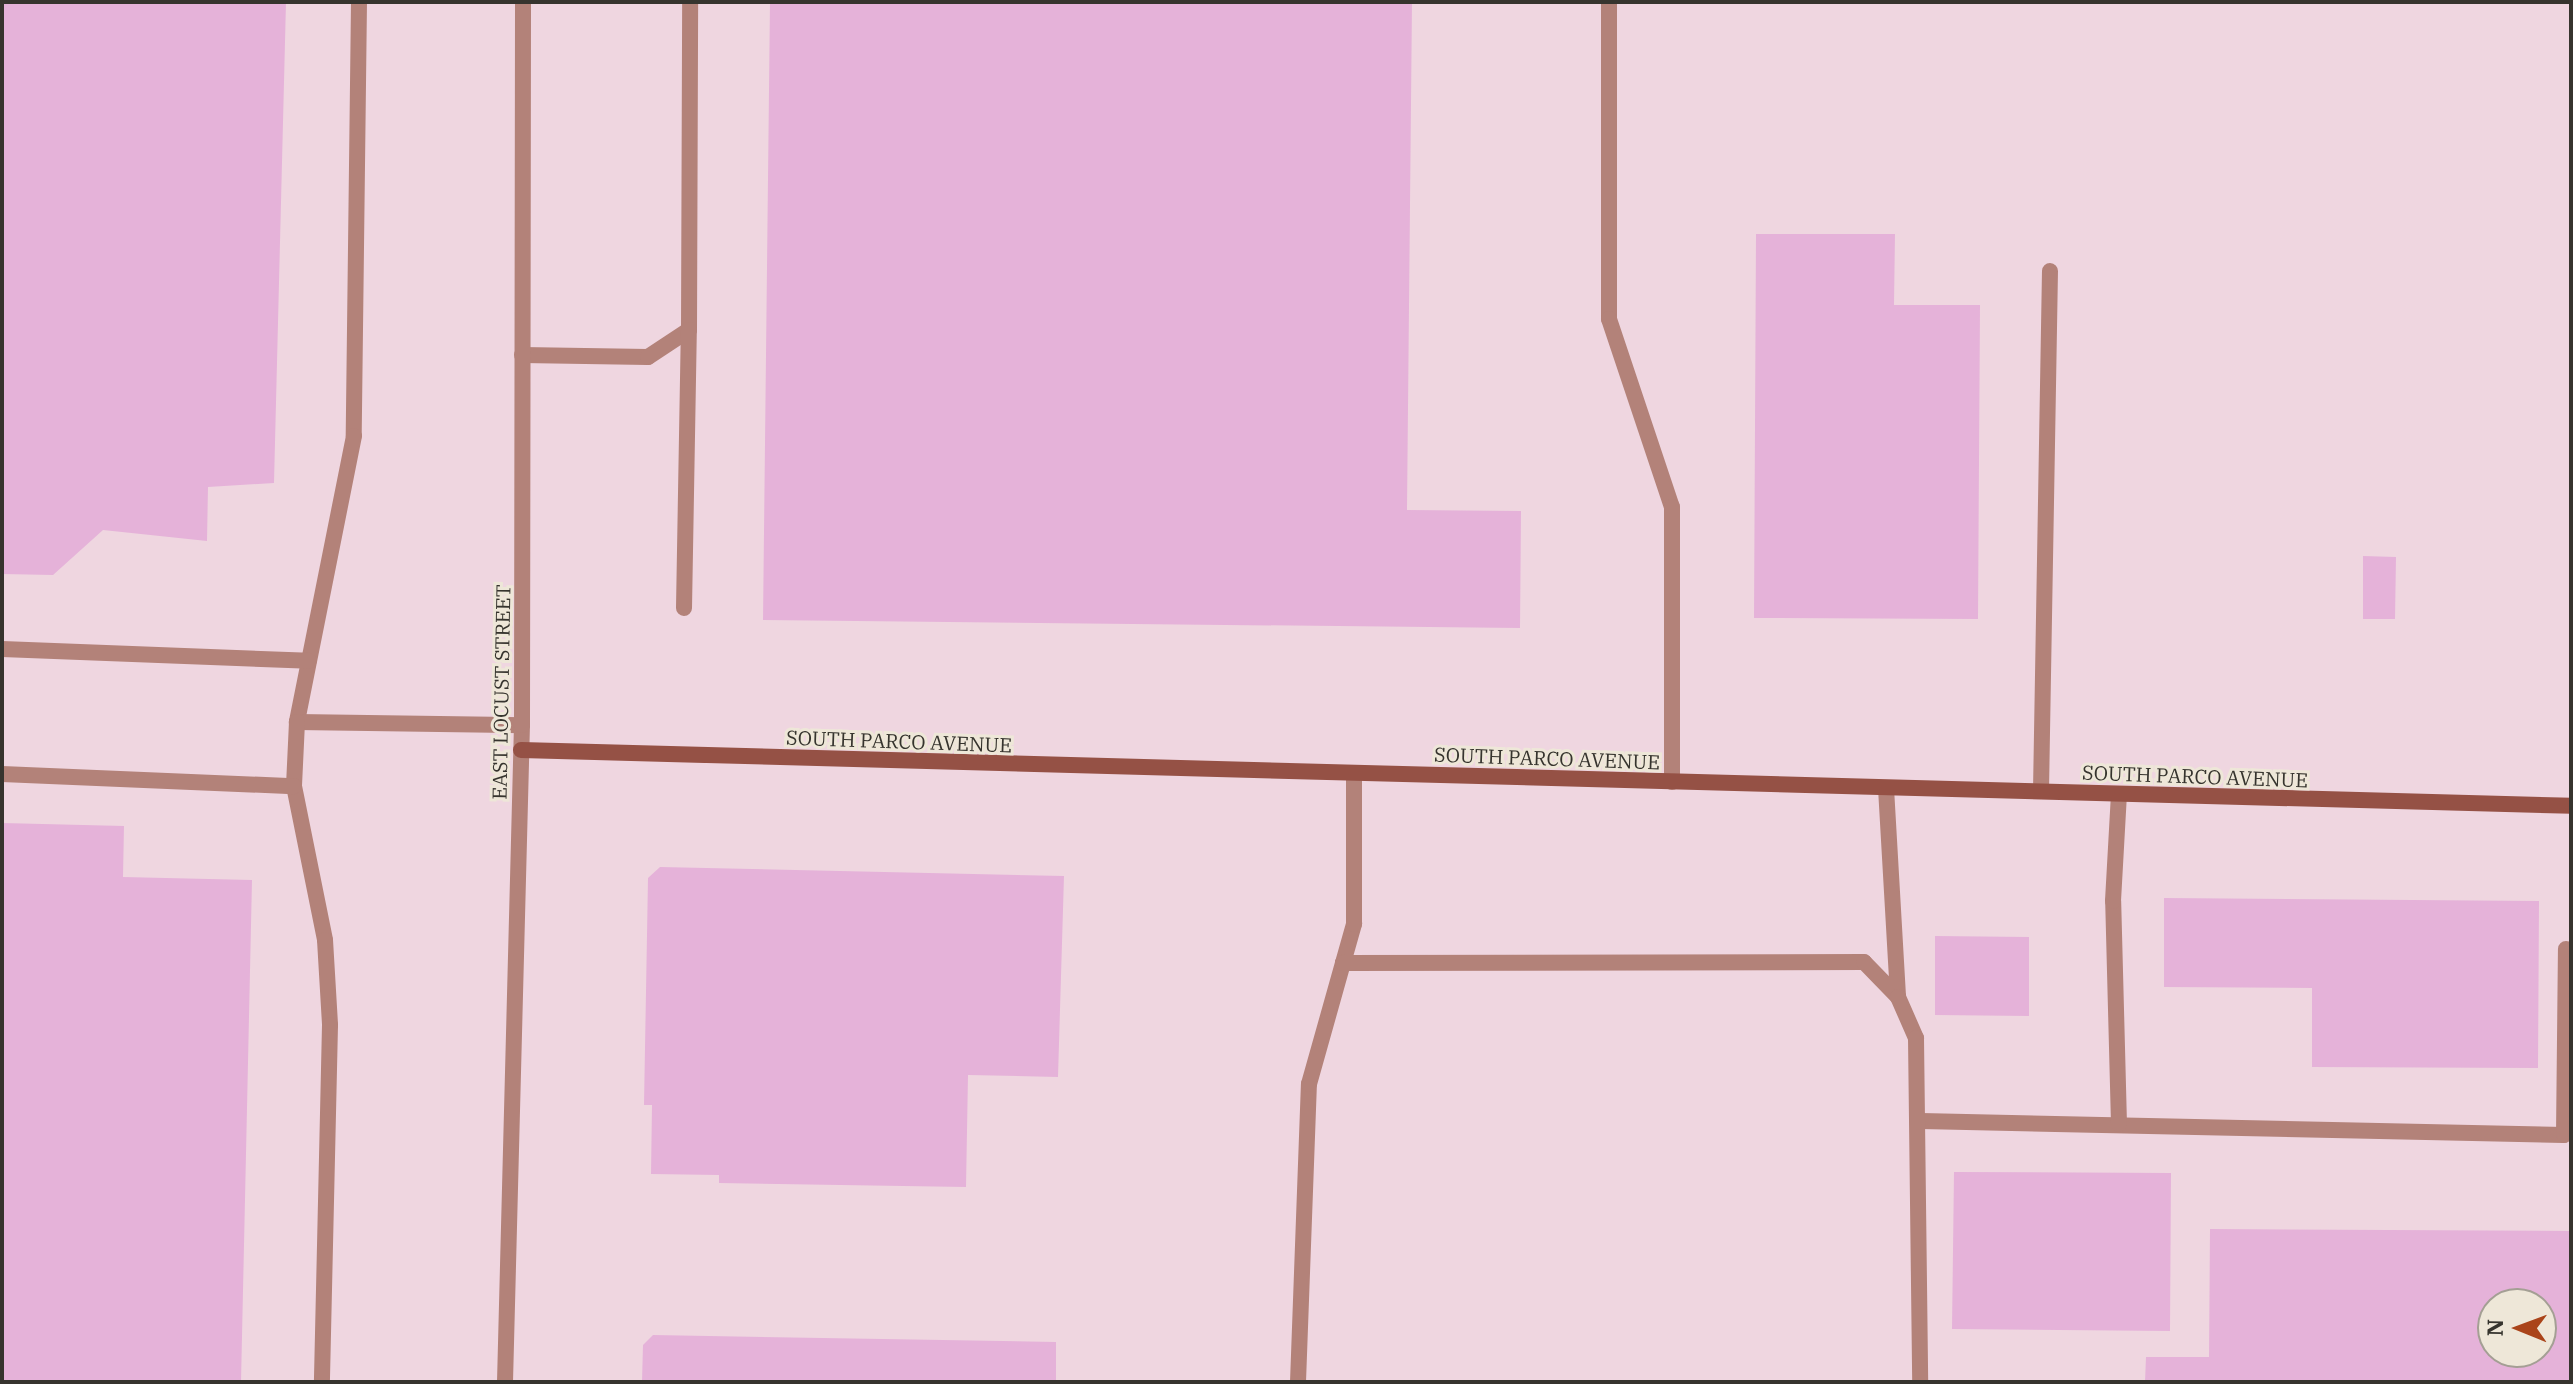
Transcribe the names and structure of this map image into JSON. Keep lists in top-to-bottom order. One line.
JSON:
{"streets":{"street":["EAST LOCUST STREET","SOUTH PARCO AVENUE"]},"crossings":[["EAST LOCUST STREET","SOUTH PARCO AVENUE"]],"north":"left"}
